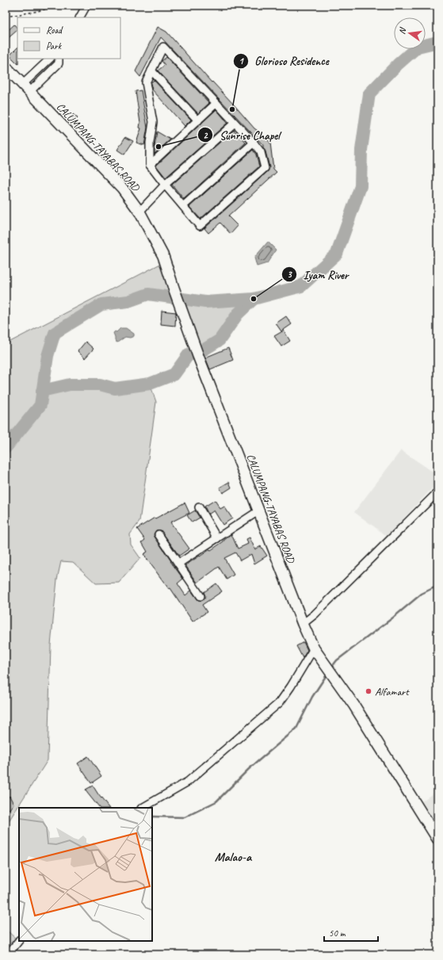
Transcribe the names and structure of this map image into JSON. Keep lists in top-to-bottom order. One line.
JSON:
{"streets":{"main road":["CALUMPANG-TAYABAS ROAD"]},"districts":["Malao-a"],"places":["Glorioso Residence","Sunrise Chapel","Iyam River","Alfamart"],"legend":["Road","Park"],"scale_bar":"50 m","north":"left"}
